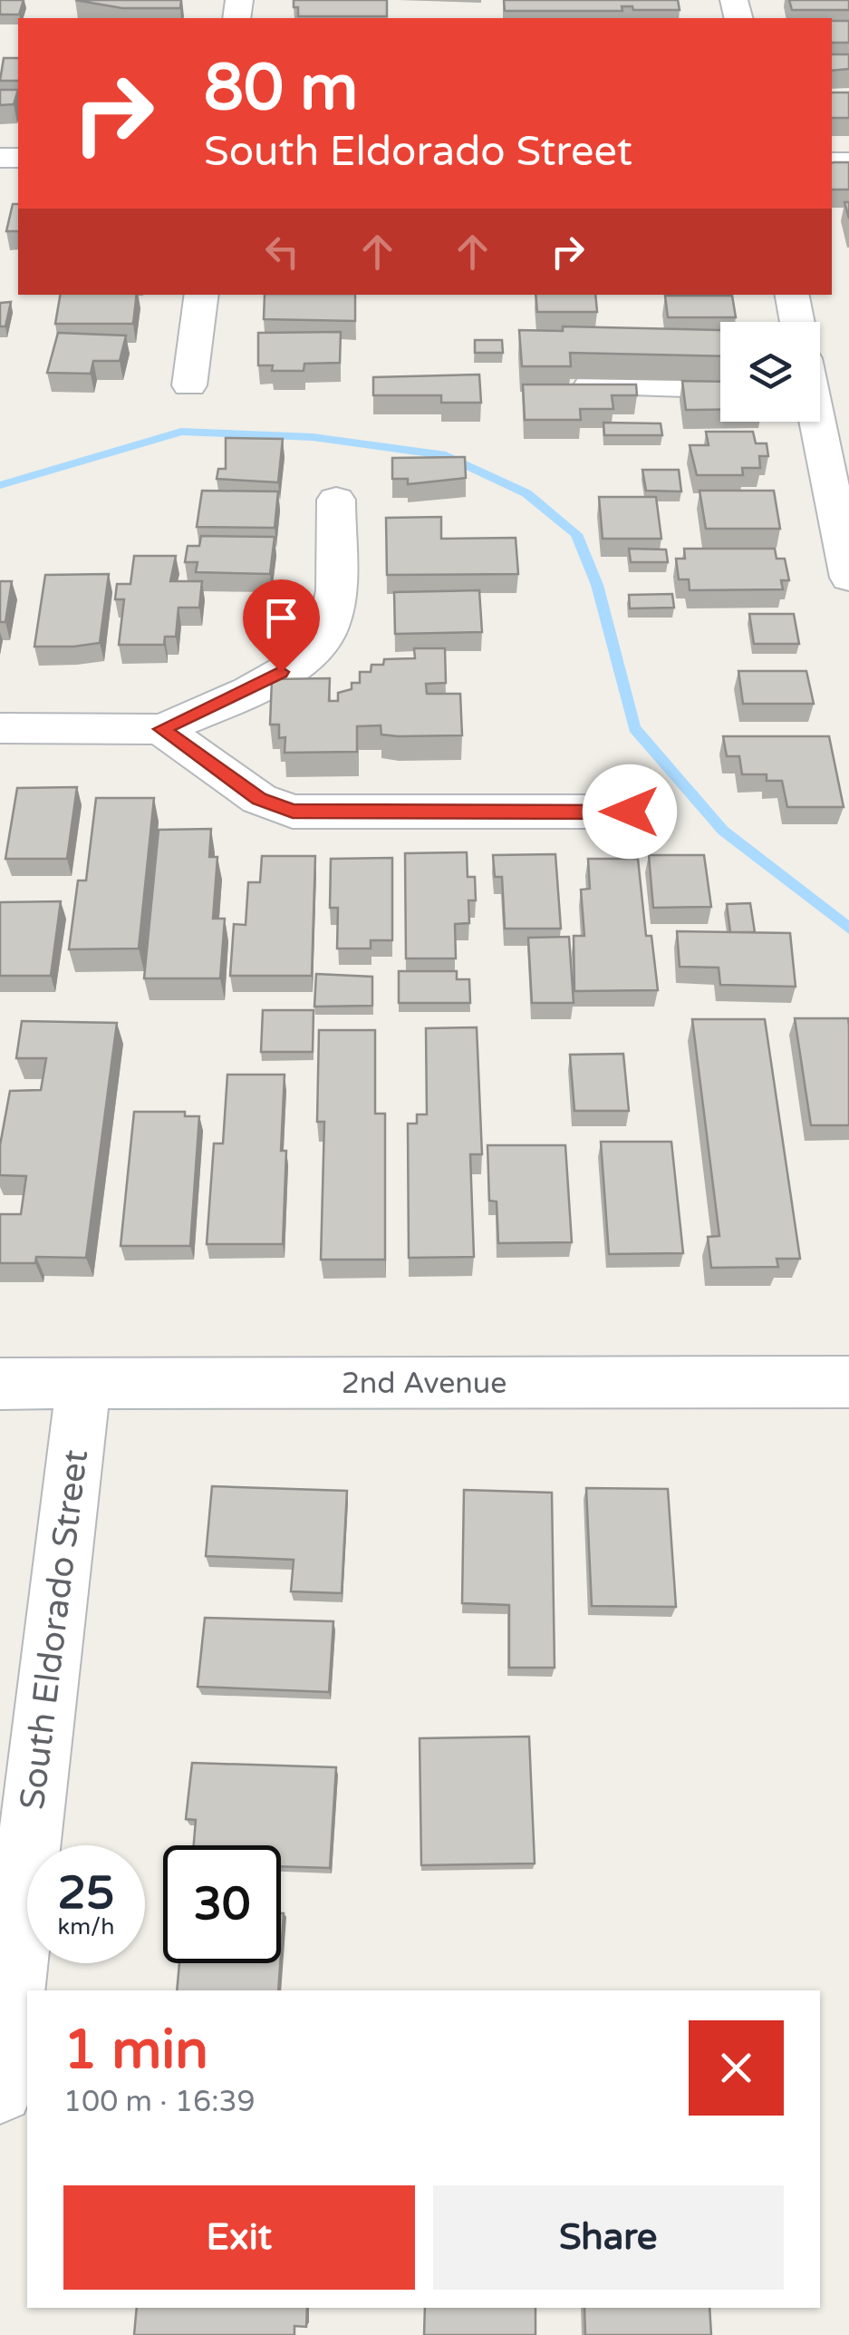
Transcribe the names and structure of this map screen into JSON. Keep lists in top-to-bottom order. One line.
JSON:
{"streets":{"street":["2nd Avenue","South Eldorado Street"]},"crossings":[["2nd Avenue","South Eldorado Street"]],"page":{"turn":["80 m","South Eldorado Street"],"speed":"25 km/h","limit":"30","heading":["1 min","100 m · 16:39"],"buttons":["Exit","Share"]}}
